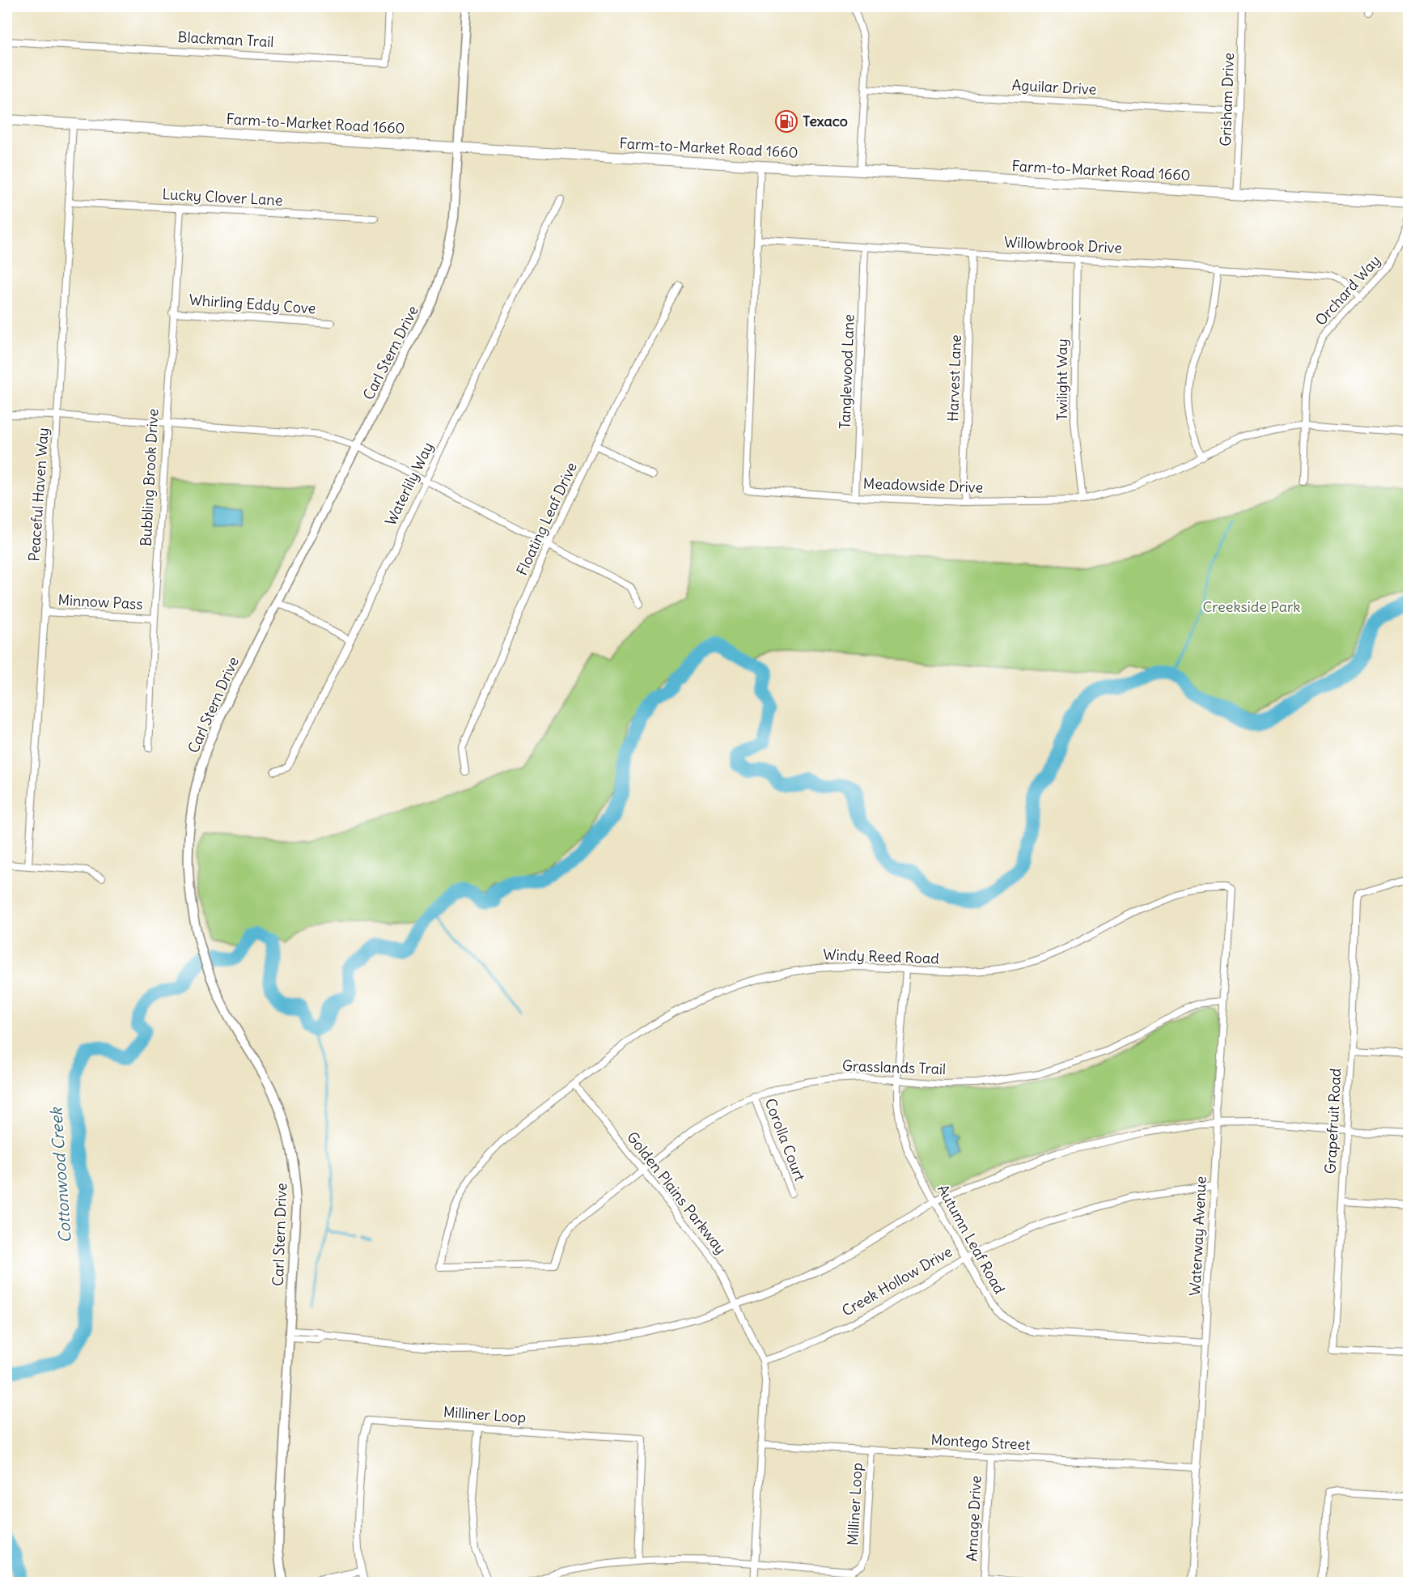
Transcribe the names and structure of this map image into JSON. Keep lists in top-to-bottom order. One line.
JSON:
{"streets":{"main road":["Farm-to-Market Road 1660"],"street":["Blackman Trail","Aguilar Drive","Grisham Drive","Lucky Clover Lane","Willowbrook Drive","Orchard Way","Whirling Eddy Cove","Carl Stern Drive","Tanglewood Lane","Harvest Lane","Twilight Way","Bubbling Brook Drive","Waterlily Way","Meadowside Drive","Peaceful Haven Way","Floating Leaf Drive","Minnow Pass","Windy Reed Road","Grasslands Trail","Grapefruit Road","Corolla Court","Golden Plains Parkway","Waterway Avenue","Autumn Leaf Road","Creek Hollow Drive","Milliner Loop","Montego Street","Arnage Drive"]},"crossings":[["Aguilar Drive","Grisham Drive"],["Grisham Drive","Farm-to-Market Road 1660"],["Farm-to-Market Road 1660","Orchard Way"],["Farm-to-Market Road 1660","Carl Stern Drive"],["Farm-to-Market Road 1660","Meadowside Drive"],["Farm-to-Market Road 1660","Peaceful Haven Way"],["Lucky Clover Lane","Bubbling Brook Drive"],["Lucky Clover Lane","Peaceful Haven Way"],["Willowbrook Drive","Orchard Way"],["Willowbrook Drive","Tanglewood Lane"],["Willowbrook Drive","Harvest Lane"],["Willowbrook Drive","Twilight Way"],["Willowbrook Drive","Meadowside Drive"],["Orchard Way","Meadowside Drive"],["Whirling Eddy Cove","Bubbling Brook Drive"],["Tanglewood Lane","Meadowside Drive"],["Harvest Lane","Meadowside Drive"],["Twilight Way","Meadowside Drive"],["Bubbling Brook Drive","Minnow Pass"],["Peaceful Haven Way","Minnow Pass"],["Windy Reed Road","Grasslands Trail"],["Windy Reed Road","Golden Plains Parkway"],["Windy Reed Road","Waterway Avenue"],["Windy Reed Road","Autumn Leaf Road"],["Grasslands Trail","Corolla Court"],["Grasslands Trail","Golden Plains Parkway"],["Grasslands Trail","Waterway Avenue"],["Grasslands Trail","Autumn Leaf Road"],["Golden Plains Parkway","Creek Hollow Drive"],["Golden Plains Parkway","Milliner Loop"],["Golden Plains Parkway","Montego Street"],["Waterway Avenue","Autumn Leaf Road"],["Waterway Avenue","Creek Hollow Drive"],["Waterway Avenue","Montego Street"],["Autumn Leaf Road","Creek Hollow Drive"],["Milliner Loop","Montego Street"],["Montego Street","Arnage Drive"]],"water":["Cottonwood Creek"],"parks":["Creekside Park"],"places":{"fuel station":["Texaco"]}}
